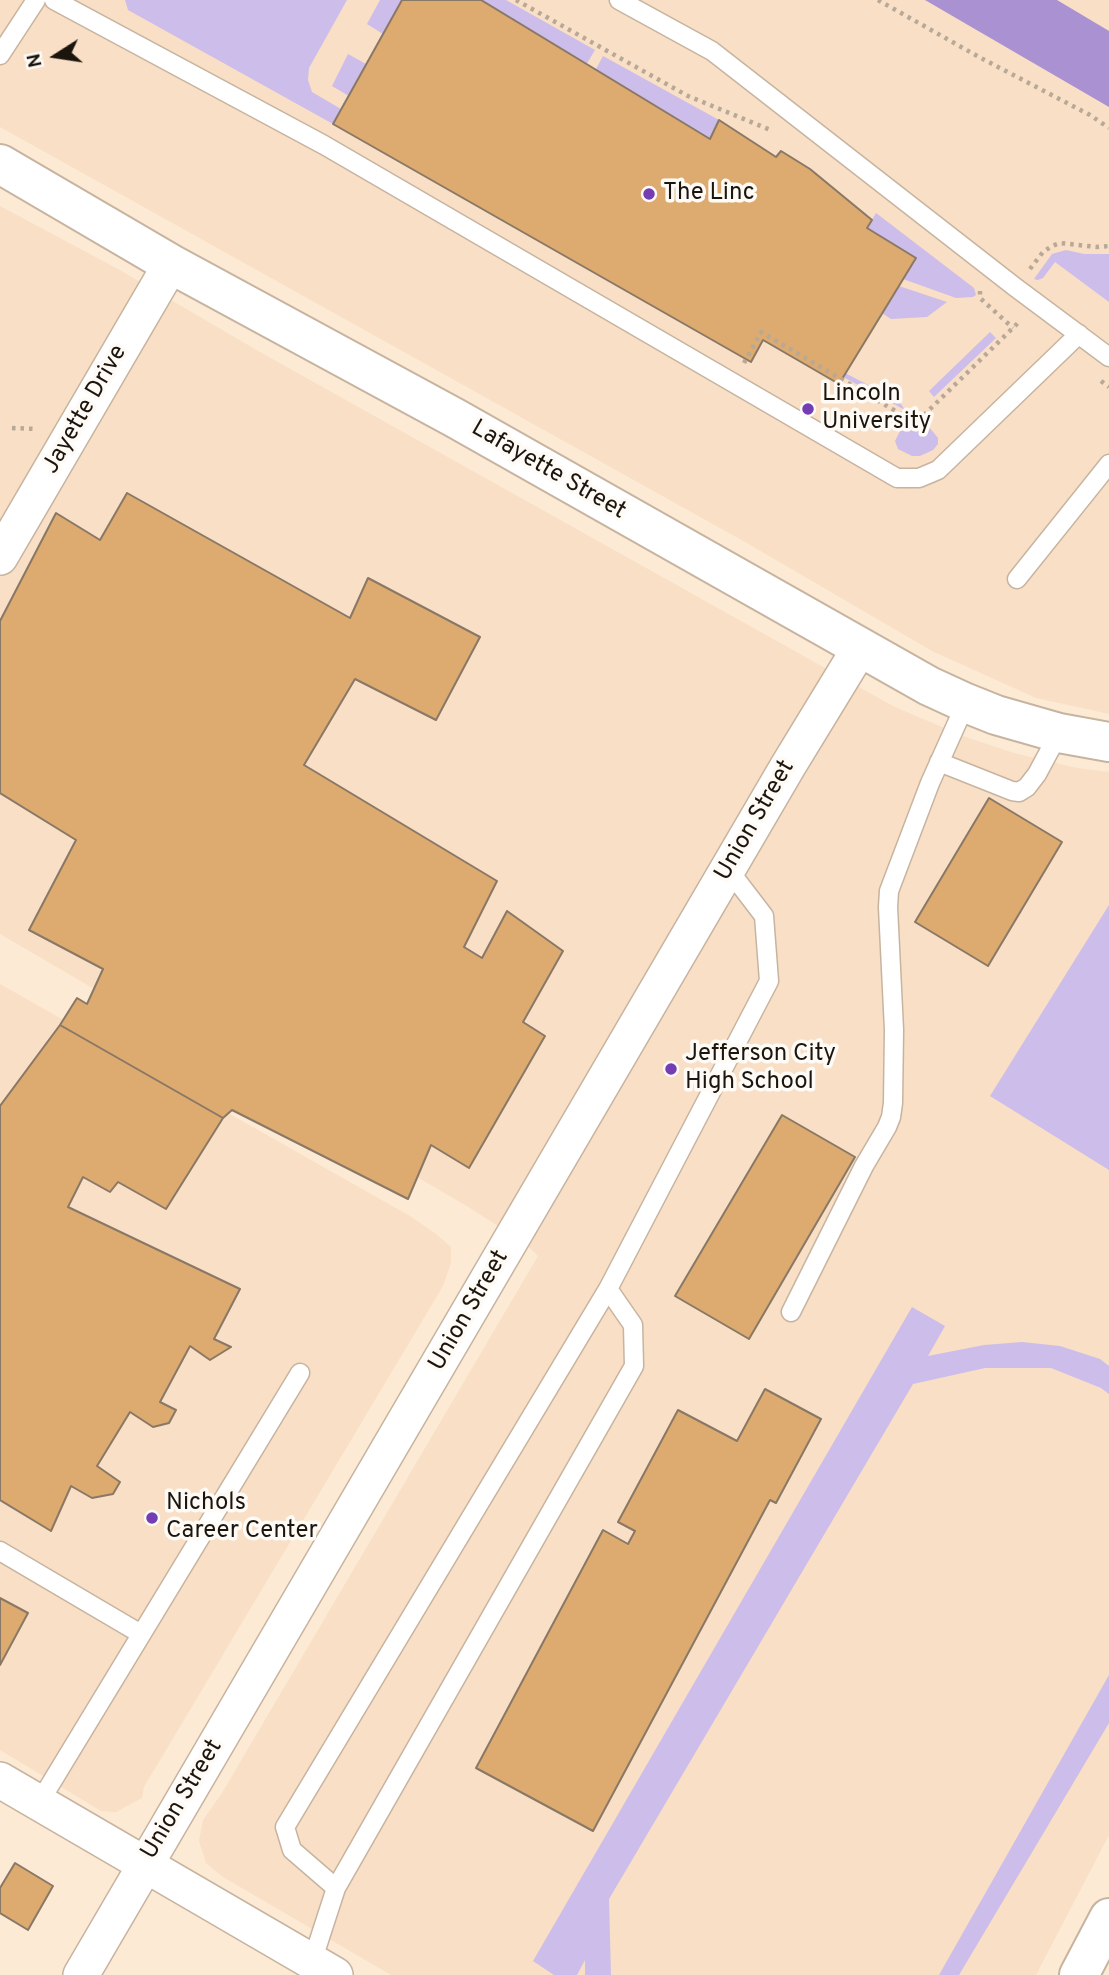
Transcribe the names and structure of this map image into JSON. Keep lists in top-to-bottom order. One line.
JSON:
{"streets":{"main road":["Lafayette Street"],"street":["Jayette Drive","Union Street"]},"crossings":[["Jayette Drive","Lafayette Street"],["Lafayette Street","Union Street"]],"places":["The Linc","Lincoln University","Jefferson City High School","Nichols Career Center"],"north":"left"}
